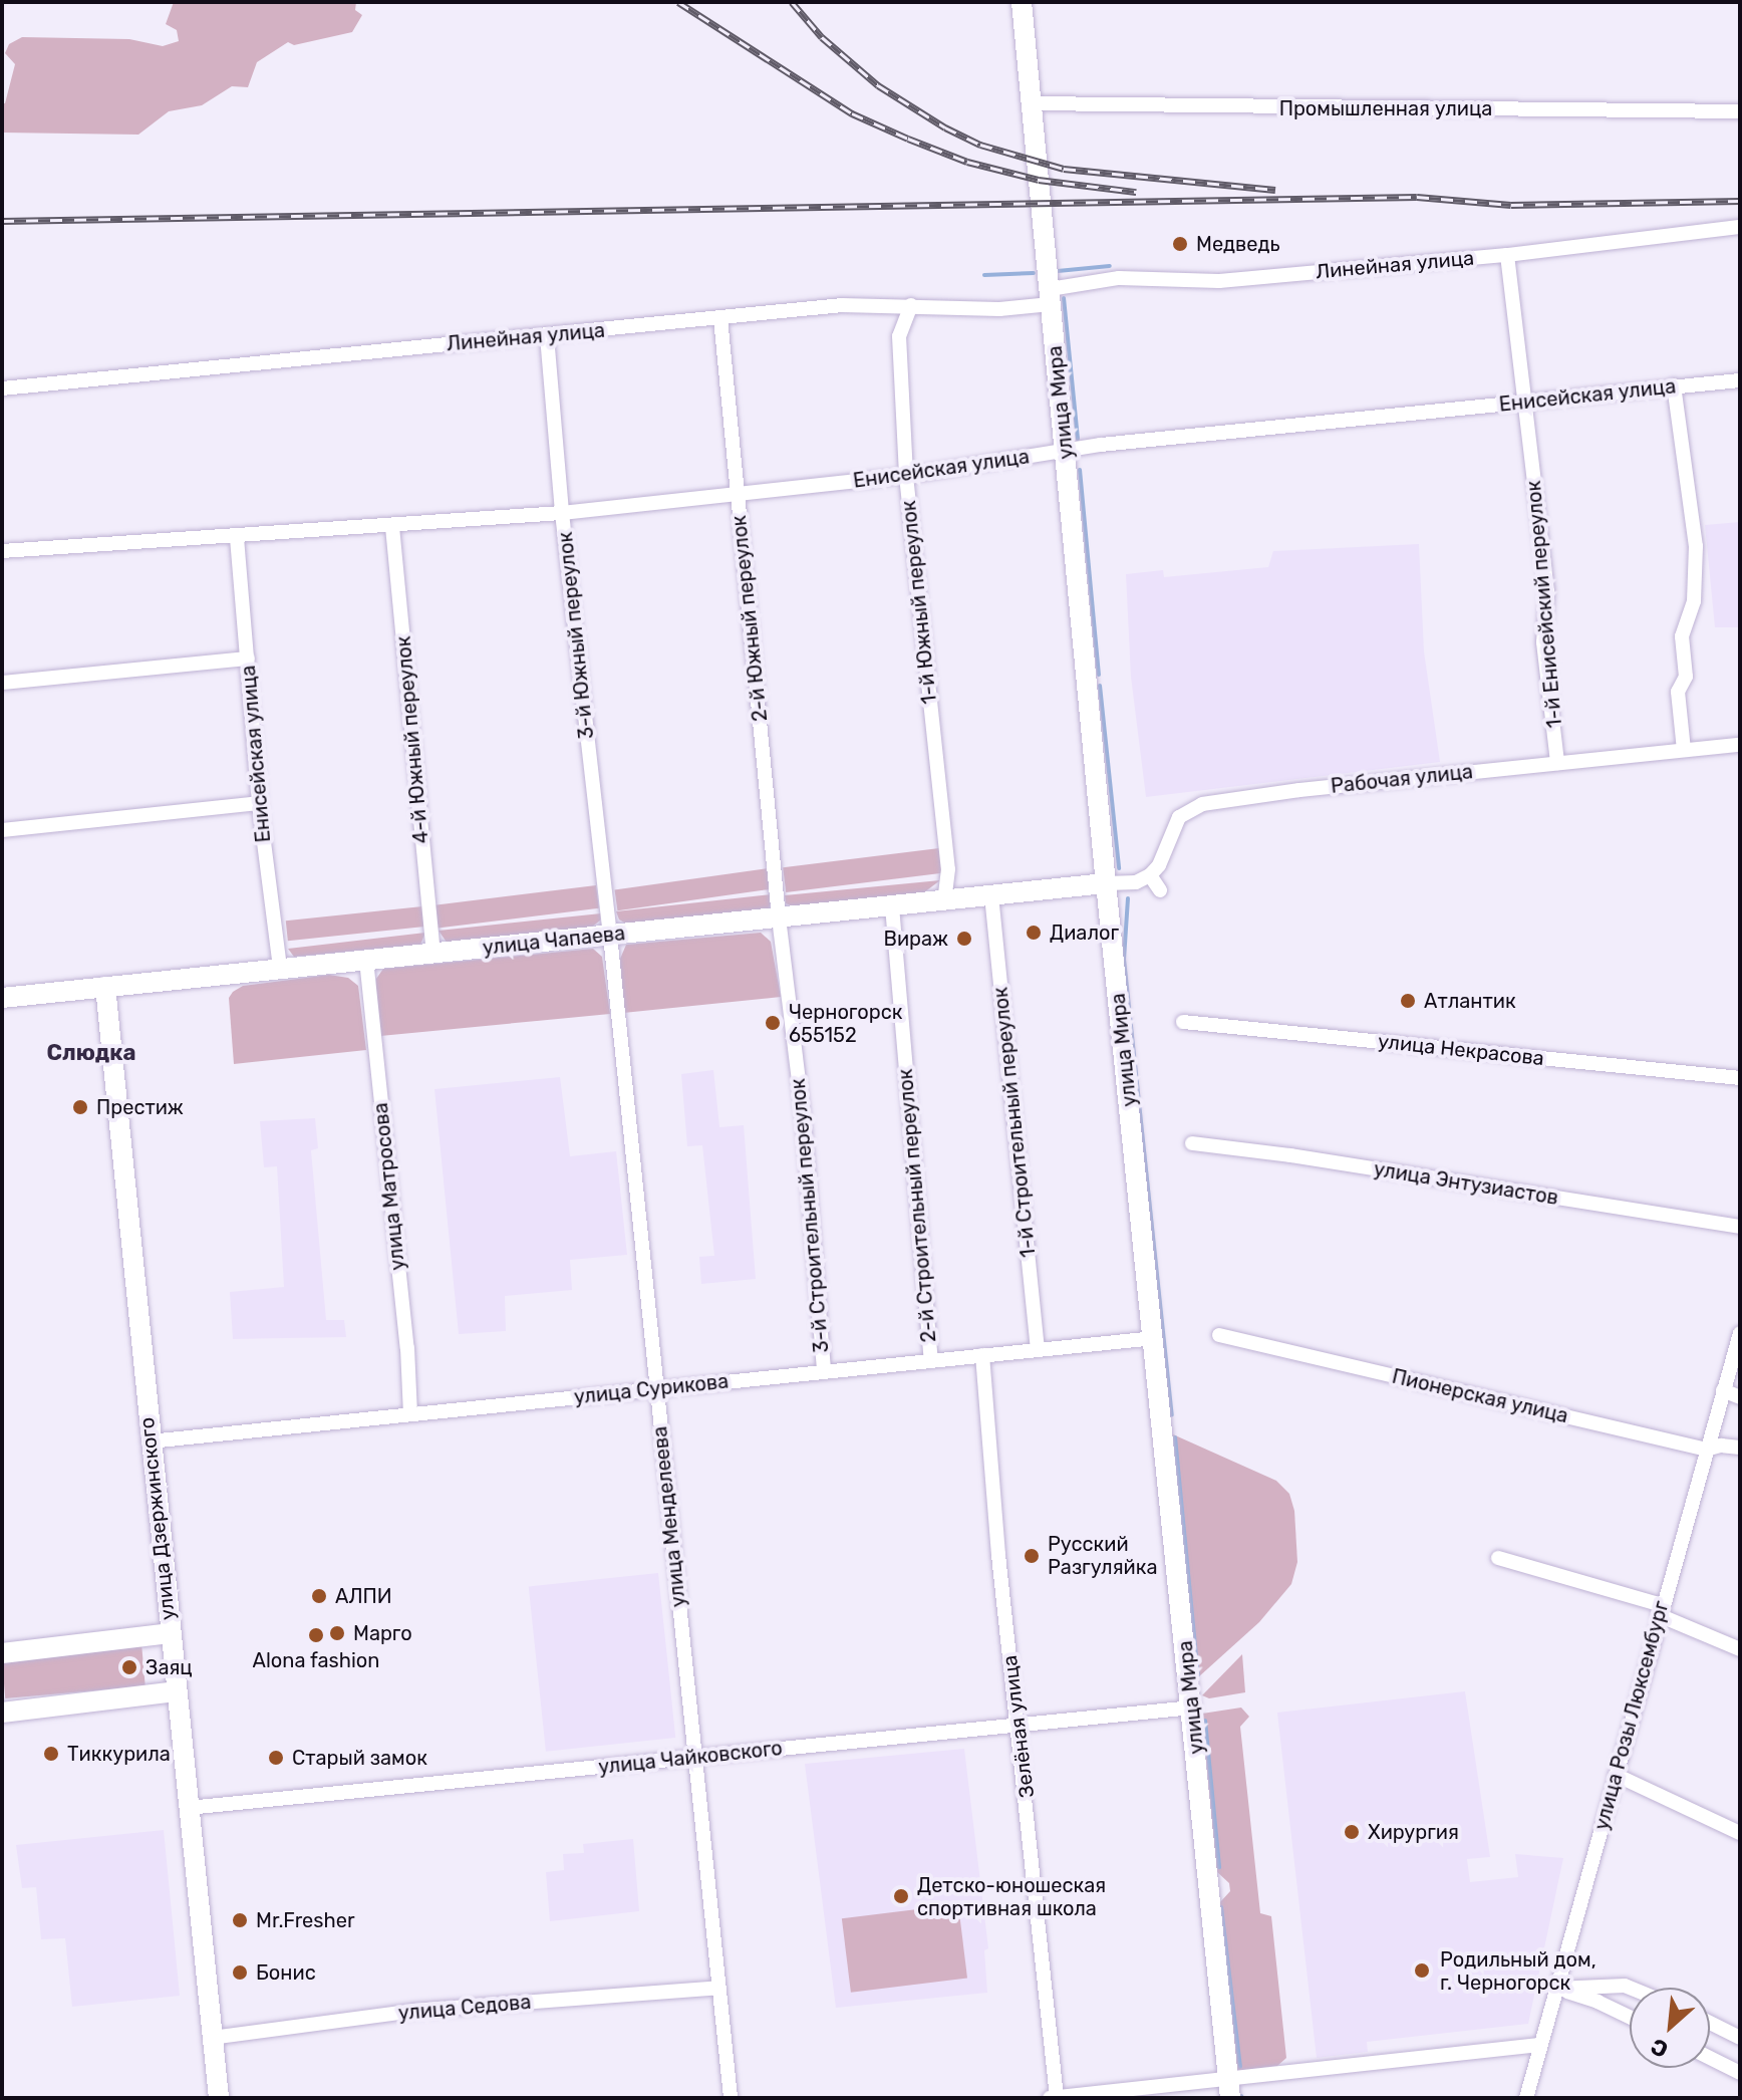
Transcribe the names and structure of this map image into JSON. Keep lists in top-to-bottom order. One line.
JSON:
{"streets":{"main road":["улица Мира","улица Чапаева","улица Дзержинского"],"street":["Промышленная улица","Линейная улица","Енисейская улица","1-й Южный переулок","1-й Енисейский переулок","2-й Южный переулок","3-й Южный переулок","4-й Южный переулок","Рабочая улица","улица Некрасова","1-й Строительный переулок","улица Энтузиастов","улица Матросова","2-й Строительный переулок","3-й Строительный переулок","улица Сурикова","Пионерская улица","улица Менделеева","улица Розы Люксембург","Зелёная улица","улица Чайковского","улица Седова"]},"crossings":[["Промышленная улица","улица Мира"],["Линейная улица","улица Мира"],["Линейная улица","1-й Южный переулок"],["Линейная улица","1-й Енисейский переулок"],["Линейная улица","2-й Южный переулок"],["Линейная улица","3-й Южный переулок"],["Енисейская улица","улица Мира"],["Енисейская улица","1-й Южный переулок"],["Енисейская улица","1-й Енисейский переулок"],["Енисейская улица","2-й Южный переулок"],["Енисейская улица","3-й Южный переулок"],["Енисейская улица","4-й Южный переулок"],["Енисейская улица","улица Чапаева"],["улица Мира","улица Чапаева"],["улица Мира","улица Сурикова"],["улица Мира","улица Чайковского"],["1-й Южный переулок","улица Чапаева"],["1-й Енисейский переулок","Рабочая улица"],["2-й Южный переулок","улица Чапаева"],["2-й Южный переулок","3-й Строительный переулок"],["3-й Южный переулок","улица Чапаева"],["3-й Южный переулок","улица Менделеева"],["4-й Южный переулок","улица Чапаева"],["улица Чапаева","1-й Строительный переулок"],["улица Чапаева","улица Матросова"],["улица Чапаева","2-й Строительный переулок"],["улица Чапаева","3-й Строительный переулок"],["улица Чапаева","улица Менделеева"],["улица Чапаева","улица Дзержинского"],["1-й Строительный переулок","улица Сурикова"],["улица Матросова","улица Сурикова"],["2-й Строительный переулок","улица Сурикова"],["3-й Строительный переулок","улица Сурикова"],["улица Сурикова","улица Менделеева"],["улица Сурикова","улица Дзержинского"],["улица Сурикова","Зелёная улица"],["Пионерская улица","улица Розы Люксембург"],["улица Менделеева","улица Чайковского"],["улица Менделеева","улица Седова"],["улица Дзержинского","улица Чайковского"],["улица Дзержинского","улица Седова"],["Зелёная улица","улица Чайковского"]],"districts":["Слюдка"],"places":["Медведь","Диалог","Вираж","Атлантик","Черногорск 655152","Престиж","Русский Разгуляйка","АЛПИ","Марго","Alona fashion","Заяц","Тиккурила","Старый замок","Хирургия","Детско-юношеская спортивная школа","Mr.Fresher","Родильный дом, г. Черногорск","Бонис"],"north":"bottom left"}
